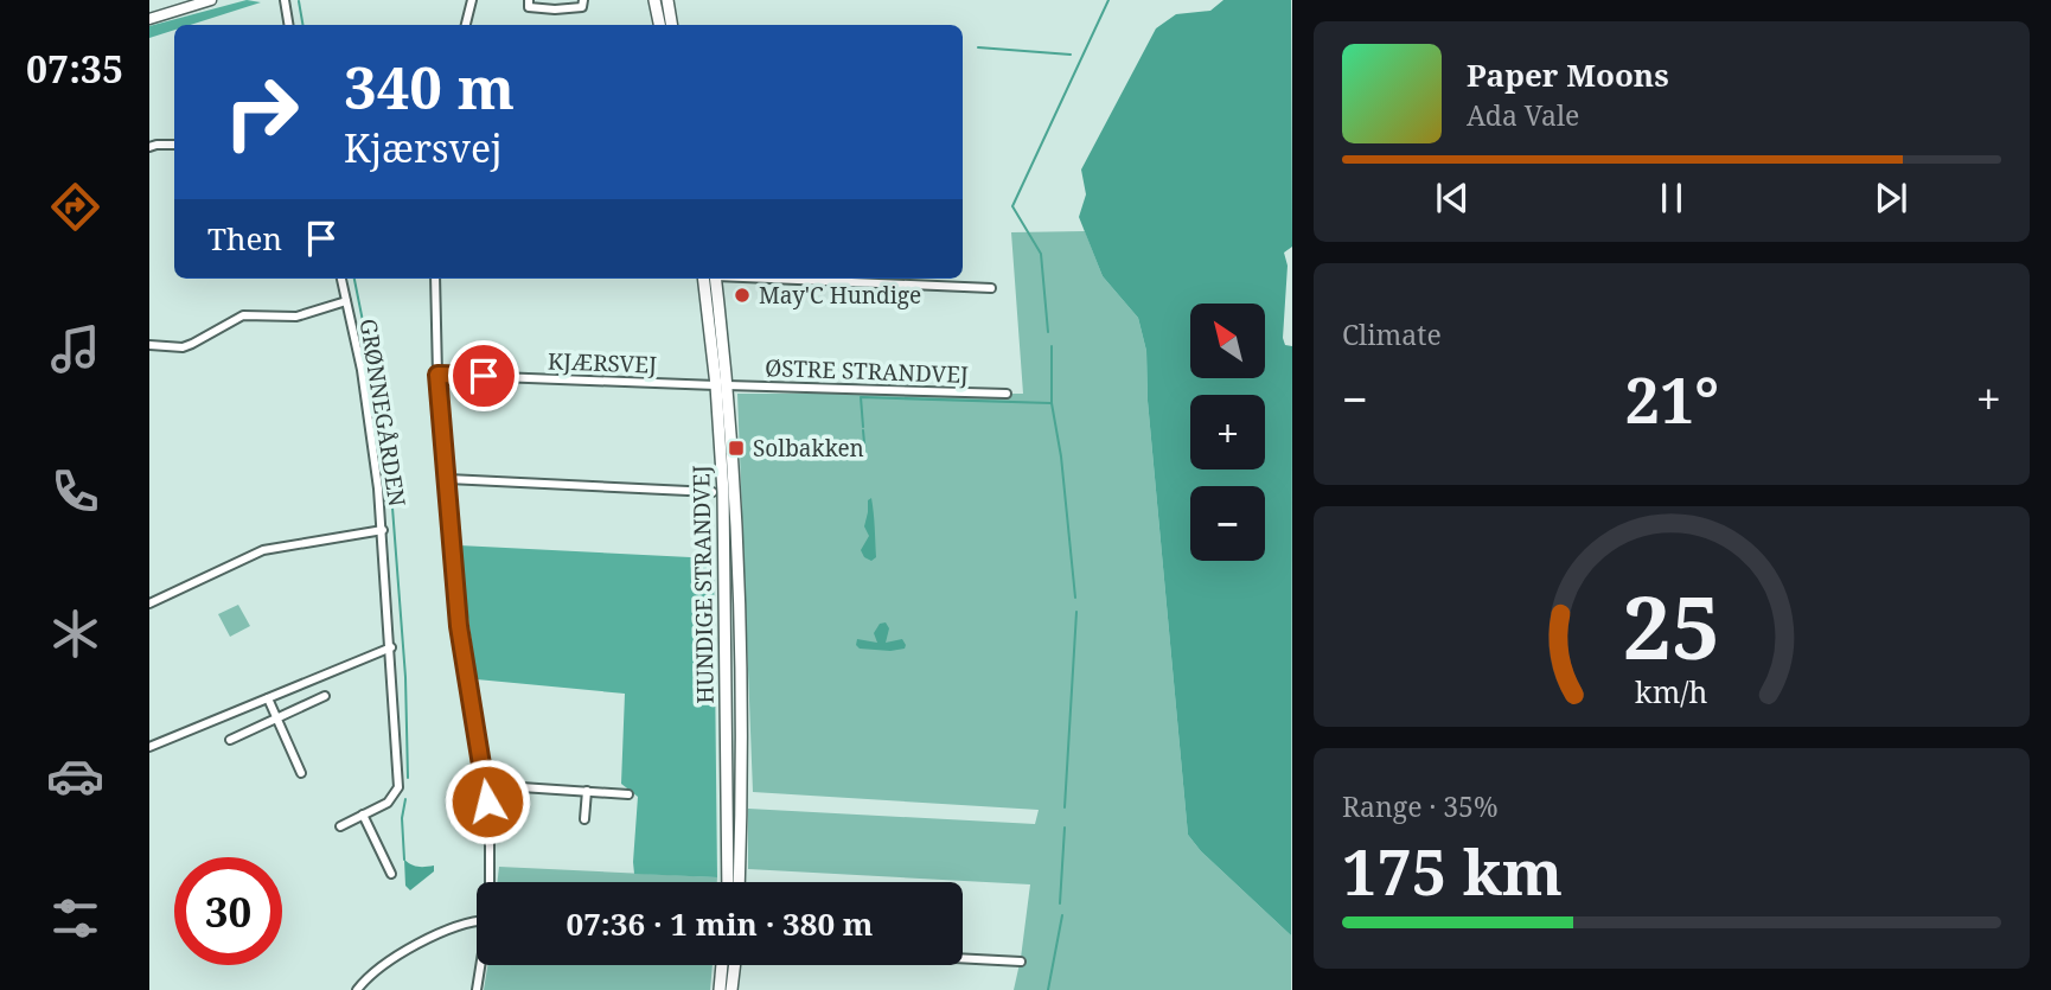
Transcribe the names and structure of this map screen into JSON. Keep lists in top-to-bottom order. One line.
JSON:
{"streets":{"main road":["HUNDIGE STRANDVEJ"],"street":["KJÆRSVEJ","ØSTRE STRANDVEJ","GRØNNEGÅRDEN"]},"crossings":[["KJÆRSVEJ","ØSTRE STRANDVEJ"],["KJÆRSVEJ","HUNDIGE STRANDVEJ"],["ØSTRE STRANDVEJ","HUNDIGE STRANDVEJ"]],"places":{"other":["May'C Hundige"],"transit":["Solbakken"]},"north":"top left","page":{"tabs":"07:35","turn":["340 m","Kjærsvej"],"song":["Paper Moons","Ada Vale"],"then":"Then","tile":["Climate",["Range · 35%","175 km"]],"map_buttons":["+","−"],"heat":["−","21°","+"],"limit":"30","trip":"07:36 · 1 min · 380 m","gauge":["25","km/h"]}}
